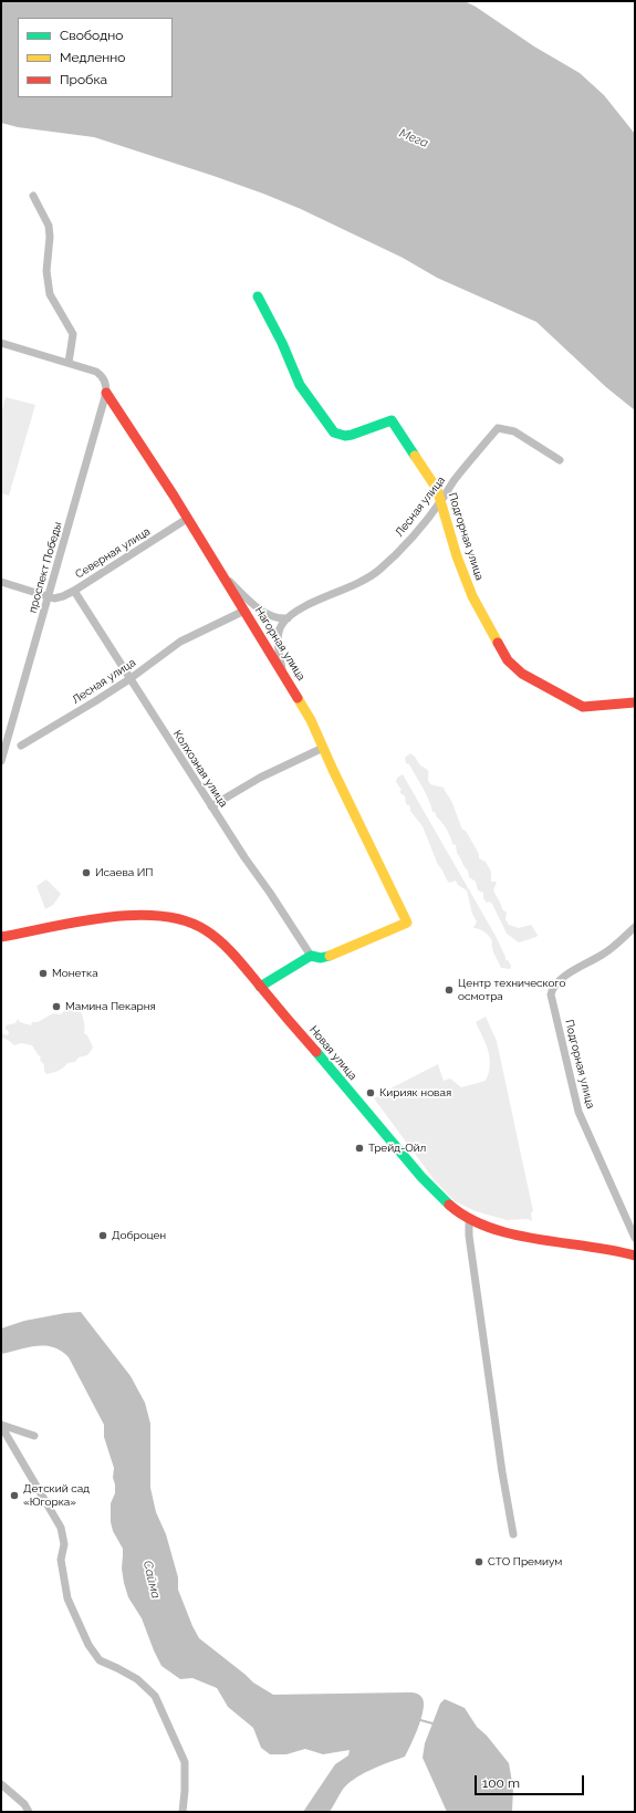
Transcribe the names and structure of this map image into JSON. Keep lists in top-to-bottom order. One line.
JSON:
{"streets":{"street":["Лесная улица","Подгорная улица","Северная улица","проспект Победы","Нагорная улица","Колхозная улица","Новая улица"]},"crossings":[["Лесная улица","Подгорная улица"],["Лесная улица","Нагорная улица"],["Лесная улица","Колхозная улица"],["Северная улица","проспект Победы"],["Северная улица","Нагорная улица"],["Северная улица","Колхозная улица"],["проспект Победы","Нагорная улица"],["Нагорная улица","Колхозная улица"]],"water":["Мега","Сайма"],"places":["Исаева ИП","Монетка","Центр технического осмотра","Мамина Пекарня","Кирияк новая","Трейд-Ойл","Доброцен","Детский сад «Югорка»","СТО Премиум"],"legend":["Свободно","Медленно","Пробка"],"scale_bar":"100 m"}
